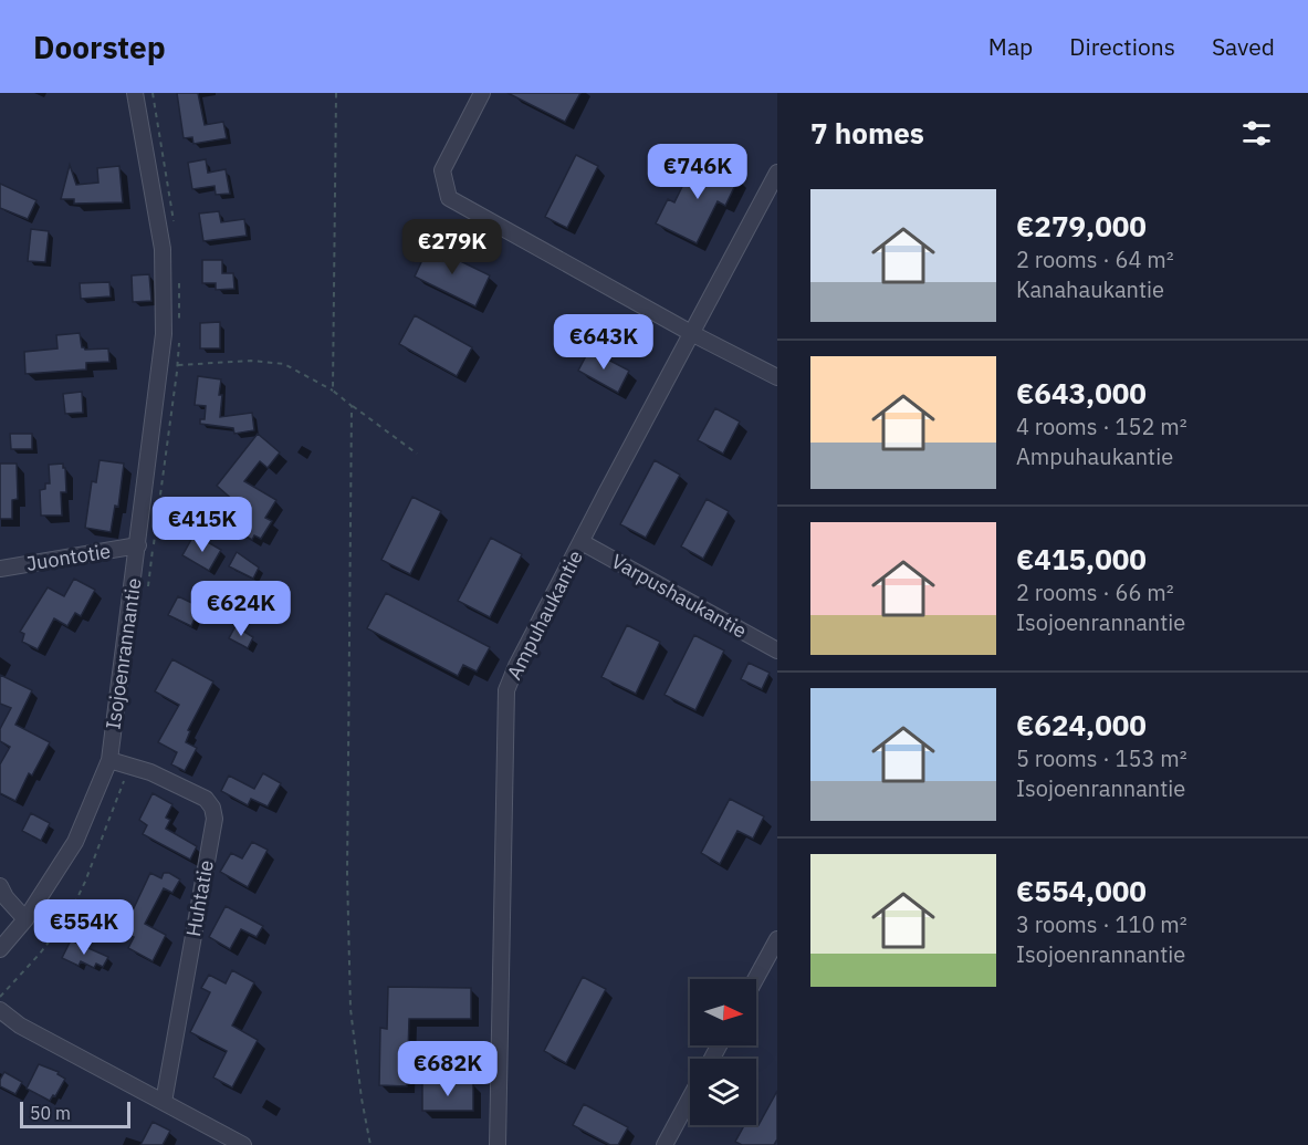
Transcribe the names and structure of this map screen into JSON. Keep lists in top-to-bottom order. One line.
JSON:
{"streets":{"street":["Juontotie","Varpushaukantie","Ampuhaukantie","Isojoenrannantie","Huhtatie"]},"crossings":[["Juontotie","Isojoenrannantie"],["Varpushaukantie","Ampuhaukantie"],["Isojoenrannantie","Huhtatie"]],"scale_bar":"50 m","north":"right","page":{"header":"Doorstep","nav":["Map","Directions","Saved"],"heading":"7 homes","price":["€746K","€279K","€643K","€415K","€624K","€554K","€682K"],"list":[{"name":"€279,000","note":"2 rooms · 64 m² · Kanahaukantie"},{"name":"€643,000","note":"4 rooms · 152 m² · Ampuhaukantie"},{"name":"€415,000","note":"2 rooms · 66 m² · Isojoenrannantie"},{"name":"€624,000","note":"5 rooms · 153 m² · Isojoenrannantie"},{"name":"€554,000","note":"3 rooms · 110 m² · Isojoenrannantie"}],"scale":"50 m"}}
